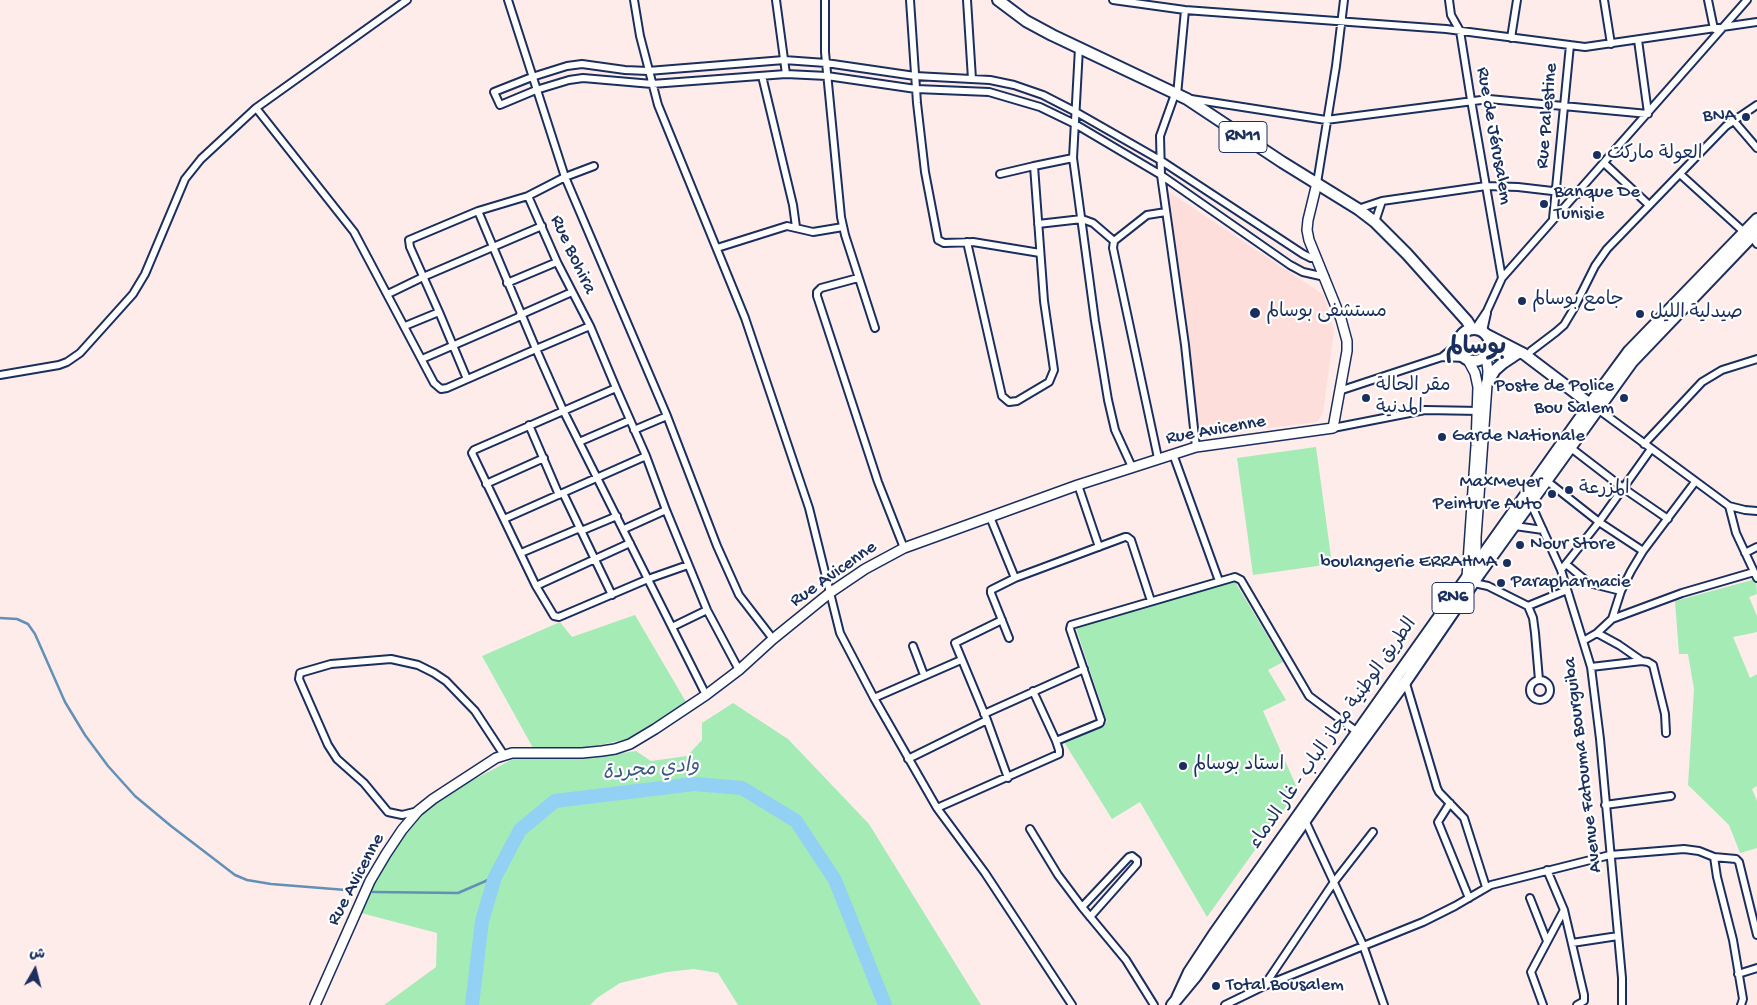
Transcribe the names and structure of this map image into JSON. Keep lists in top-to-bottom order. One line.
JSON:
{"streets":{"main road":["RN11","RN6","الطريق الوطنية مجاز الباب - غار الدماء"],"street":["Rue Palestine","Rue de Jérusalem","Rue Bohira","Rue Avicenne","Avenue Fatouma Bourguiba"]},"crossings":[["Rue Bohira","Rue Avicenne"],["الطريق الوطنية مجاز الباب - غار الدماء","Avenue Fatouma Bourguiba"]],"districts":["بوسالم"],"water":["وادي مجردة"],"places":["BNA","العولة ماركت","Banque De Tunisie","جامع بوسالم","مستشفى بوسالم","صيدلية الليل","مقر الحالة المدنية","Poste de Police Bou Salem","Garde Nationale","المزرعة","MaxMeyer Peinture Auto","Nour Store","boulangerie ERRAHMA","Parapharmacie","استاد بوسالم","Total Bousalem"],"north":"top"}
